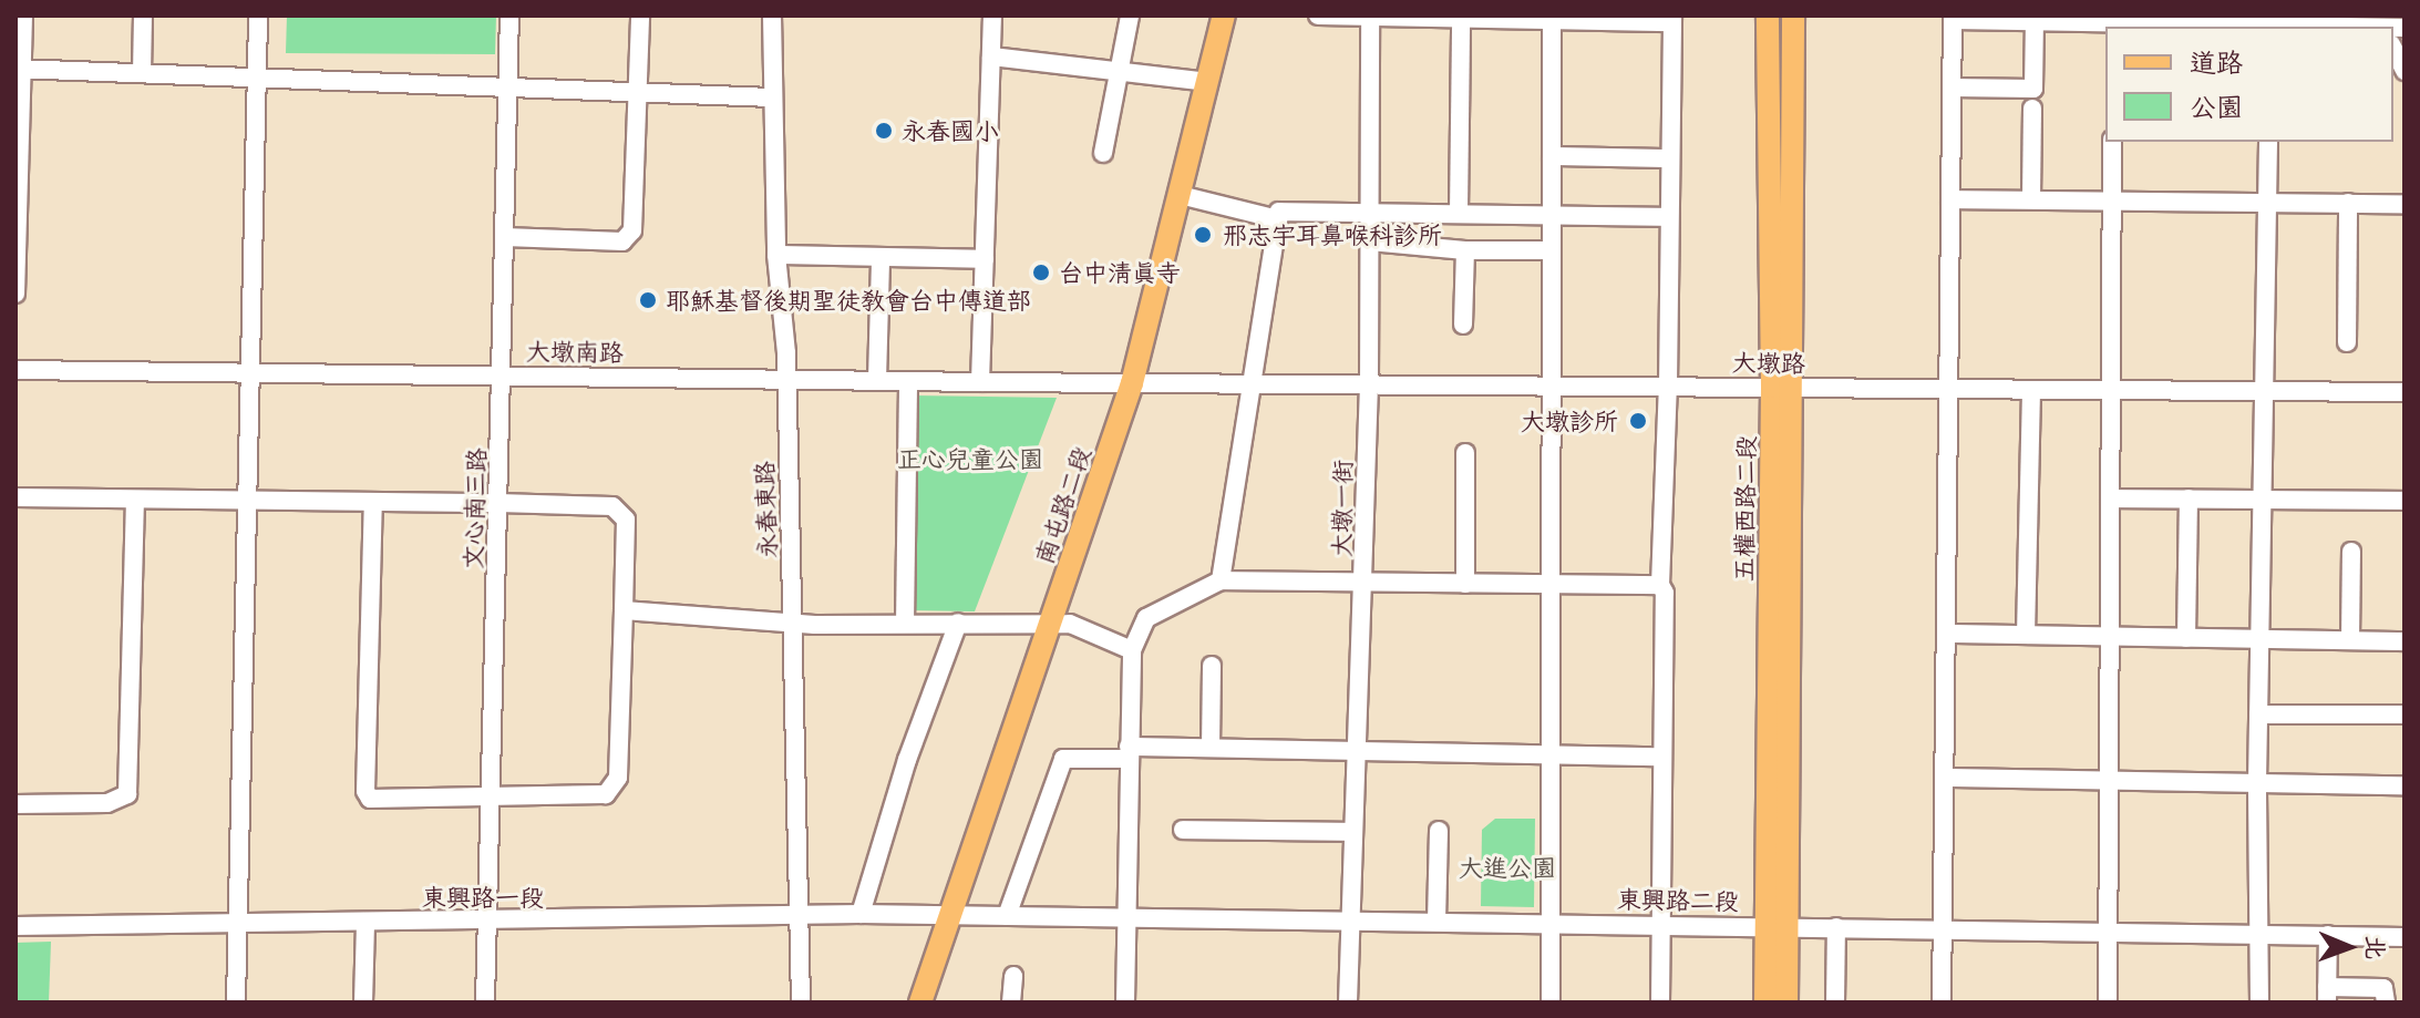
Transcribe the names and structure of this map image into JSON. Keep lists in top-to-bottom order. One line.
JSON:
{"streets":{"main road":["南屯路二段","五權西路二段"],"street":["大墩南路","大墩路","文心南三路","大墩一街","永春東路","東興路一段","東興路二段"]},"crossings":[["大墩南路","大墩路"],["大墩南路","南屯路二段"],["大墩南路","文心南三路"],["大墩南路","永春東路"],["大墩路","南屯路二段"],["大墩路","大墩一街"],["大墩路","五權西路二段"],["南屯路二段","東興路一段"],["南屯路二段","東興路二段"],["文心南三路","東興路一段"],["大墩一街","東興路二段"],["五權西路二段","東興路二段"],["永春東路","東興路一段"],["東興路一段","東興路二段"]],"parks":["正心兒童公園","大進公園"],"places":["永春國小","邢志宇耳鼻喉科診所","台中清真寺","耶穌基督後期聖徒教會台中傳道部","大墩診所"],"legend":["道路","公園"],"north":"right"}
